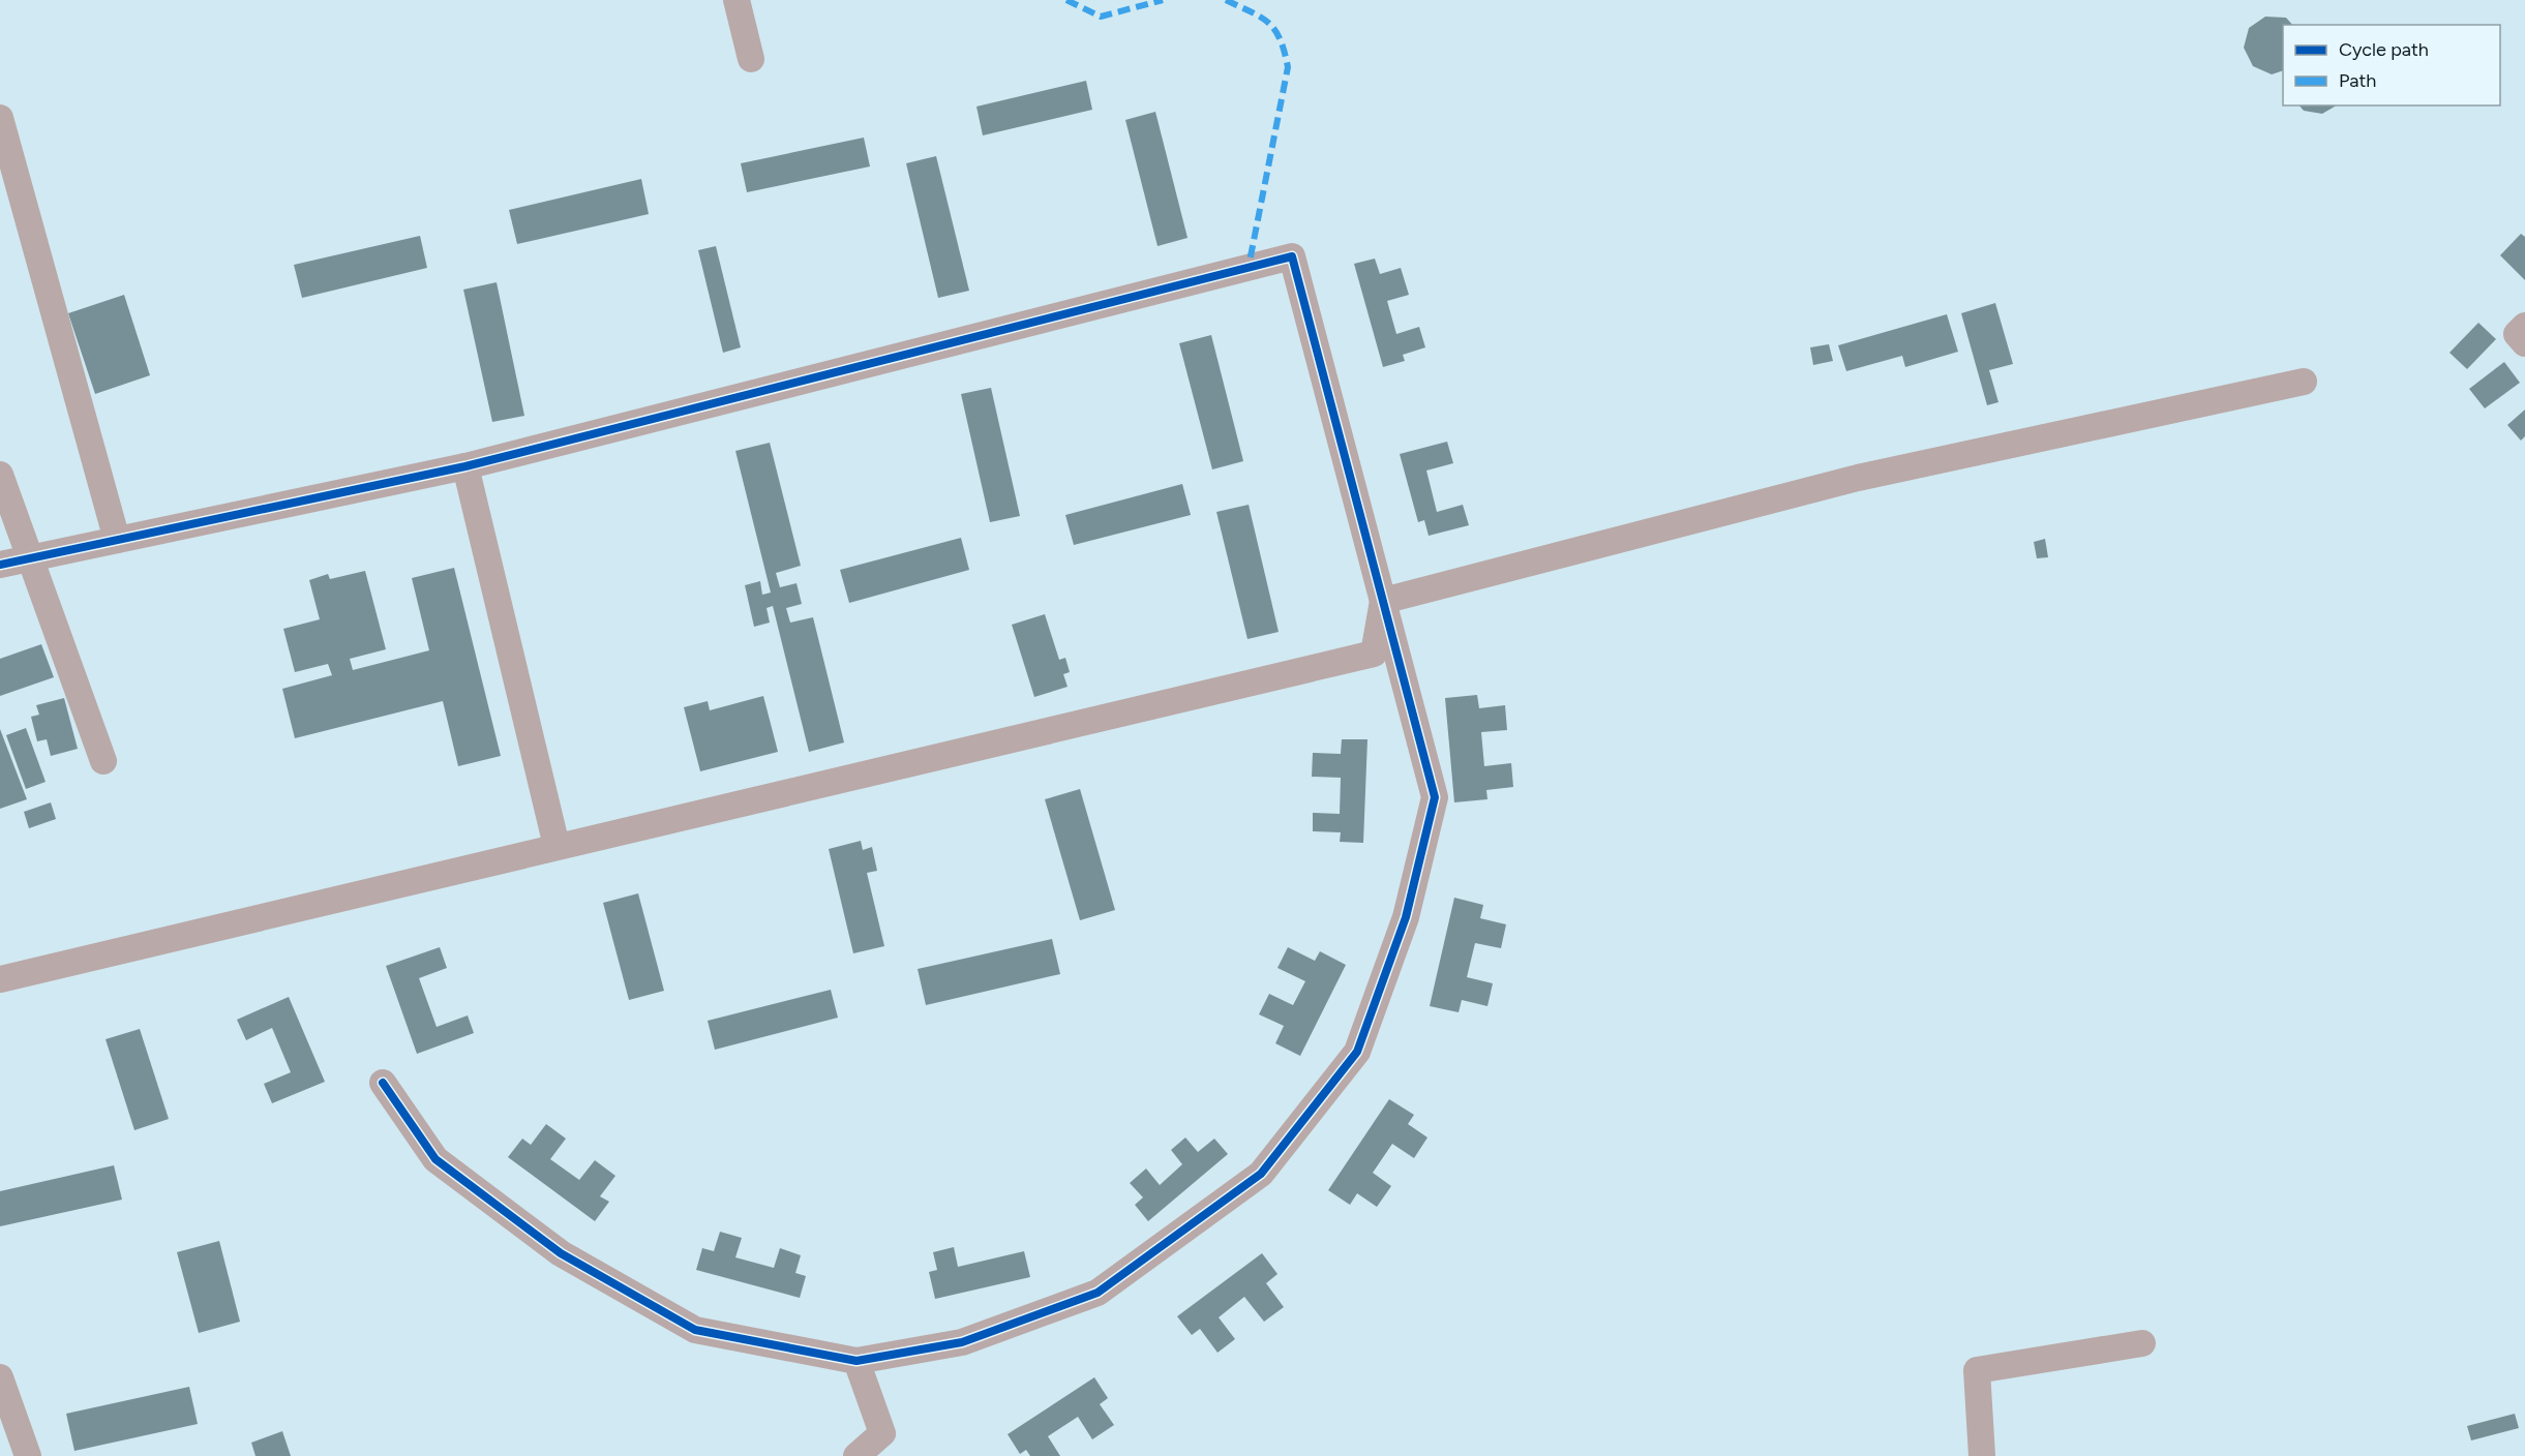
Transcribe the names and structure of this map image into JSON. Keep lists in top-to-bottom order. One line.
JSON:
{"legend":["Cycle path","Path"]}
